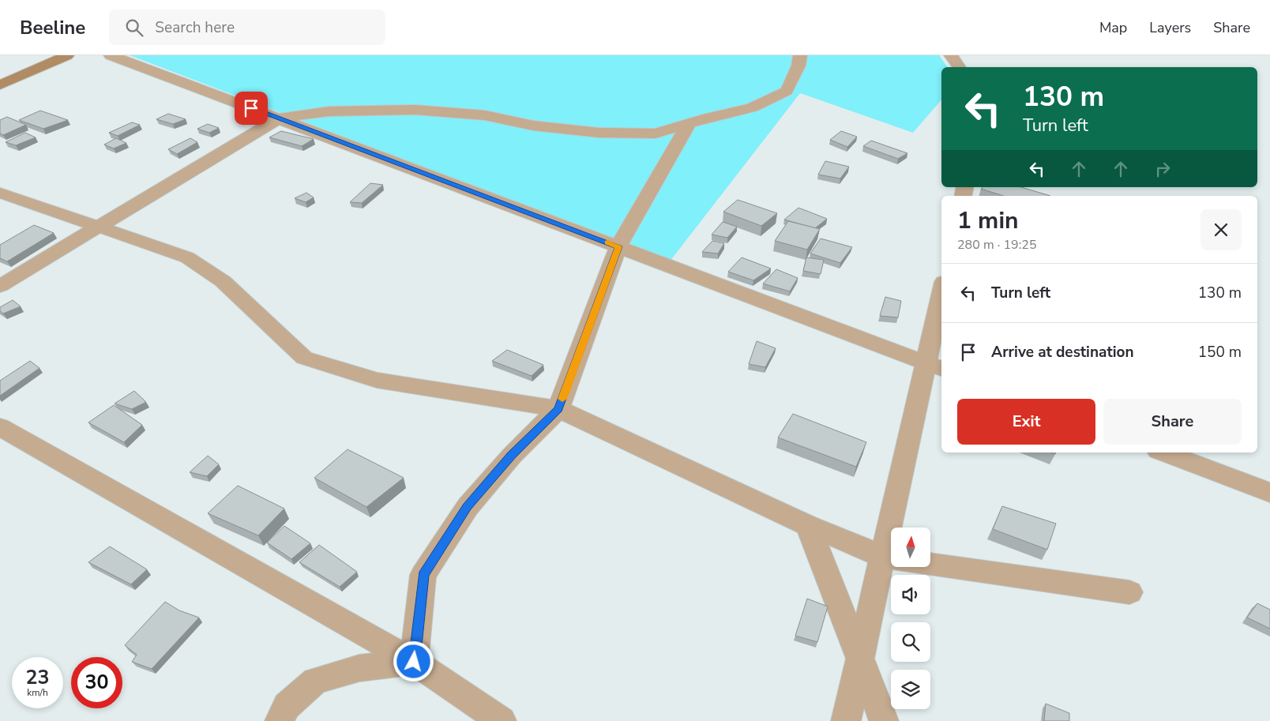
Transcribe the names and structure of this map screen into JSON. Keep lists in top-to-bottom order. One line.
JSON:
{"north":"top","page":{"header":"Beeline","search":"Search here","nav":["Map","Layers","Share"],"turn":["130 m","Turn left"],"heading":["1 min","280 m · 19:25"],"list":[{"name":"Turn left","value":"130 m"},{"name":"Arrive at destination","value":"150 m"}],"buttons":["Exit","Share"],"speed":"23 km/h","limit":"30"}}
